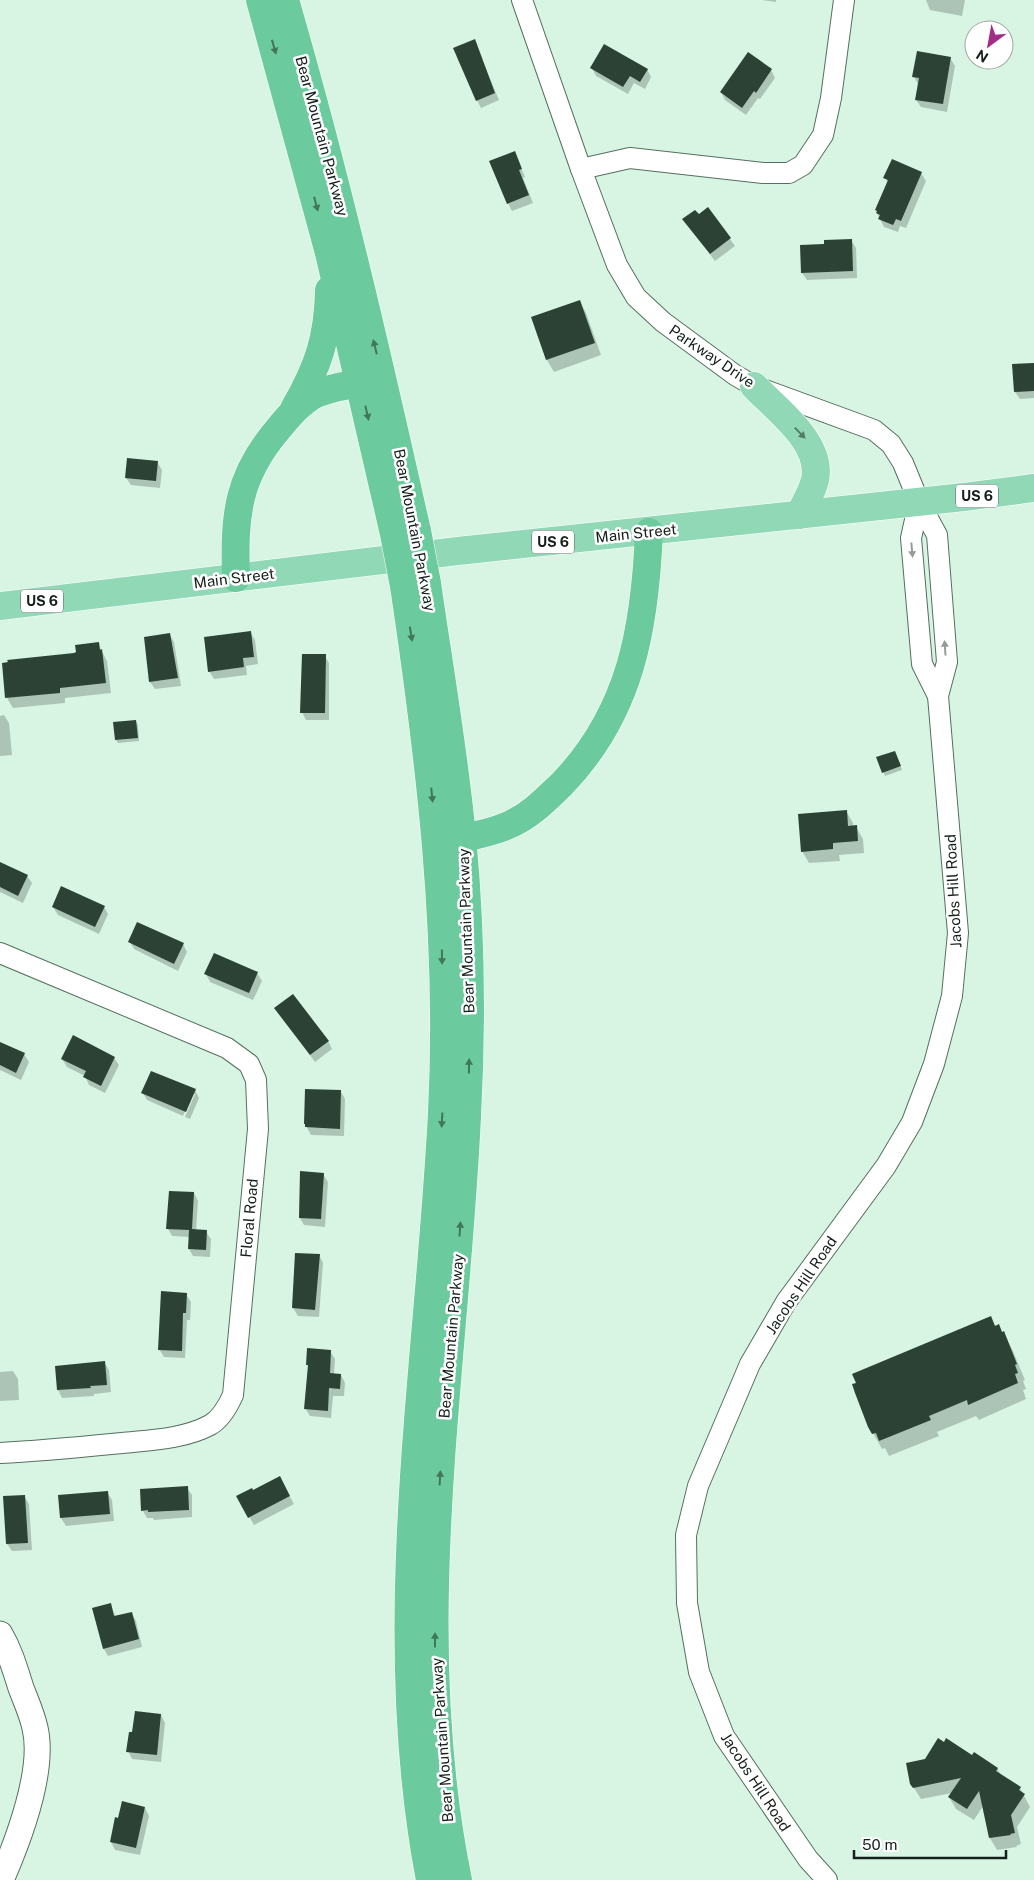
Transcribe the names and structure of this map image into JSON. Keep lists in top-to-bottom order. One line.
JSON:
{"streets":{"highway":["Bear Mountain Parkway"],"main road":["US 6","Main Street"],"street":["Parkway Drive","Jacobs Hill Road","Floral Road"]},"crossings":[["Parkway Drive","Main Street"],["Parkway Drive","Jacobs Hill Road"],["Main Street","Jacobs Hill Road"]],"scale_bar":"50 m","north":"bottom left"}
